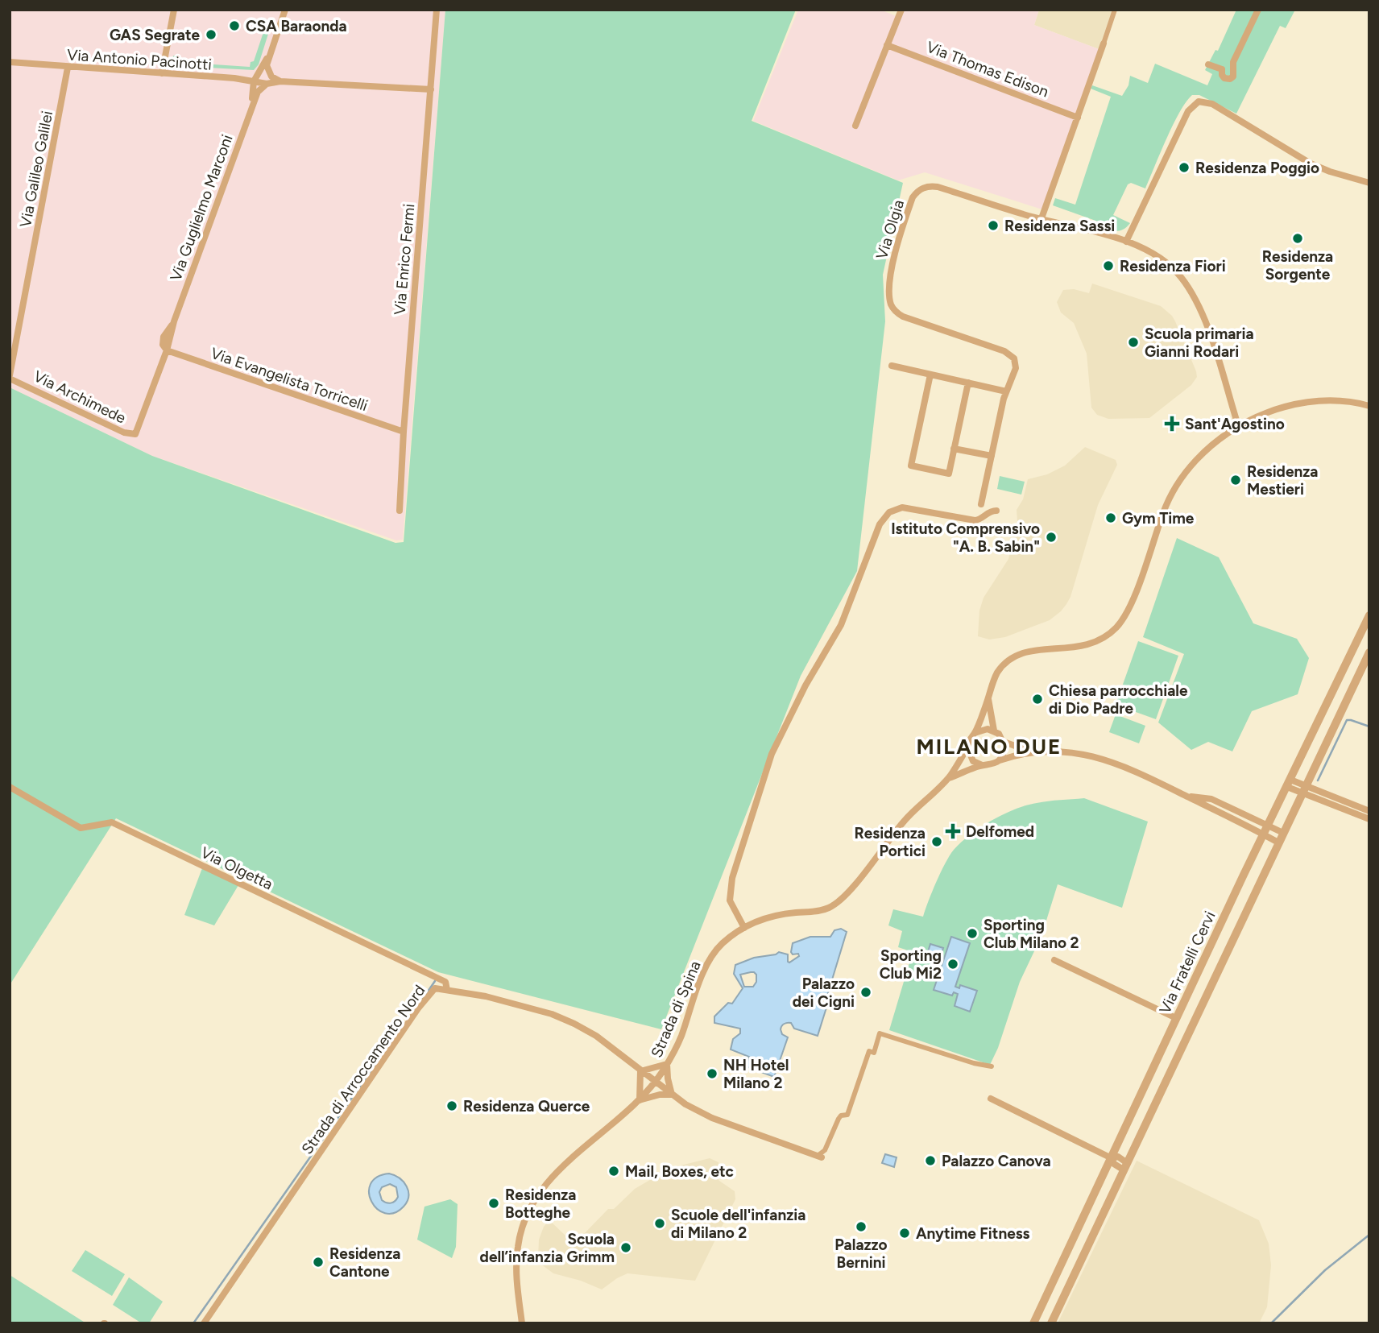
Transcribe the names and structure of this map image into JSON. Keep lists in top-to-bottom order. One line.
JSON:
{"streets":{"street":["Via Antonio Pacinotti","Via Thomas Edison","Via Galileo Galilei","Via Guglielmo Marconi","Via Olgia","Via Enrico Fermi","Via Evangelista Torricelli","Via Archimede","Via Olgetta","Via Fratelli Cervi","Strada di Spina","Strada di Arroccamento Nord"]},"crossings":[["Via Antonio Pacinotti","Via Galileo Galilei"],["Via Antonio Pacinotti","Via Guglielmo Marconi"],["Via Galileo Galilei","Via Archimede"],["Via Guglielmo Marconi","Via Evangelista Torricelli"],["Via Guglielmo Marconi","Via Archimede"],["Via Enrico Fermi","Via Evangelista Torricelli"],["Via Olgetta","Strada di Arroccamento Nord"],["Strada di Spina","Strada di Arroccamento Nord"]],"districts":["MILANO DUE"],"places":{"other":["CSA Baraonda","GAS Segrate","Residenza Poggio","Residenza Sassi","Residenza Sorgente","Residenza Fiori","Scuola primaria Gianni Rodari","Residenza Mestieri","Gym Time","Istituto Comprensivo \"A. B. Sabin\"","Chiesa parrocchiale di Dio Padre","Residenza Portici","Sporting Club Milano 2","Sporting Club Mi2","Palazzo dei Cigni","NH Hotel Milano 2","Residenza Querce","Palazzo Canova","Mail, Boxes, etc","Residenza Botteghe","Scuole dell'infanzia di Milano 2","Palazzo Bernini","Anytime Fitness","Scuola dell’infanzia Grimm","Residenza Cantone"],"health":["Sant'Agostino","Delfomed"]}}
